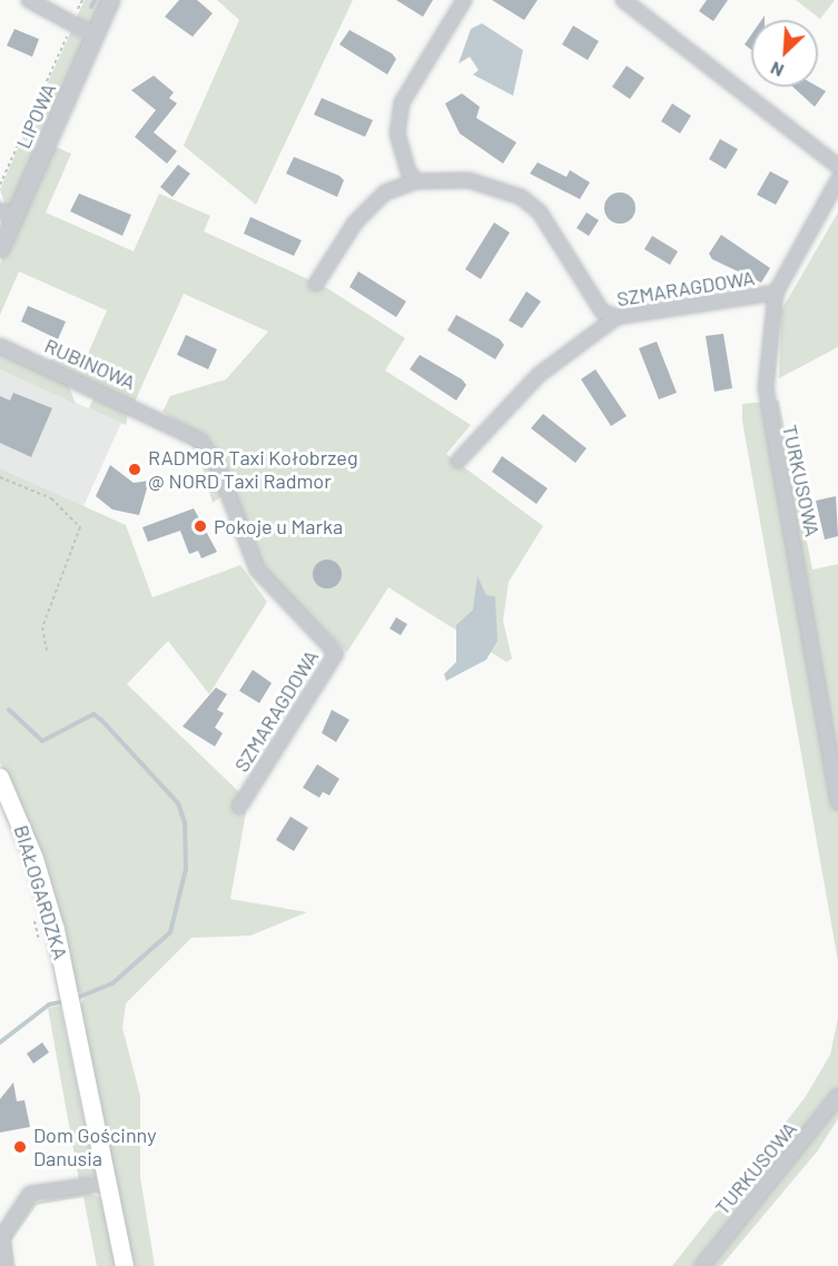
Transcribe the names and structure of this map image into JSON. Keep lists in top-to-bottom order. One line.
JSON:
{"streets":{"main road":["BIAŁOGARDZKA"],"street":["LIPOWA","SZMARAGDOWA","RUBINOWA","TURKUSOWA"]},"crossings":[["SZMARAGDOWA","RUBINOWA"],["SZMARAGDOWA","TURKUSOWA"]],"places":["RADMOR Taxi Kołobrzeg @ NORD Taxi Radmor","Pokoje u Marka","Dom Gościnny Danusia"],"north":"bottom left"}
